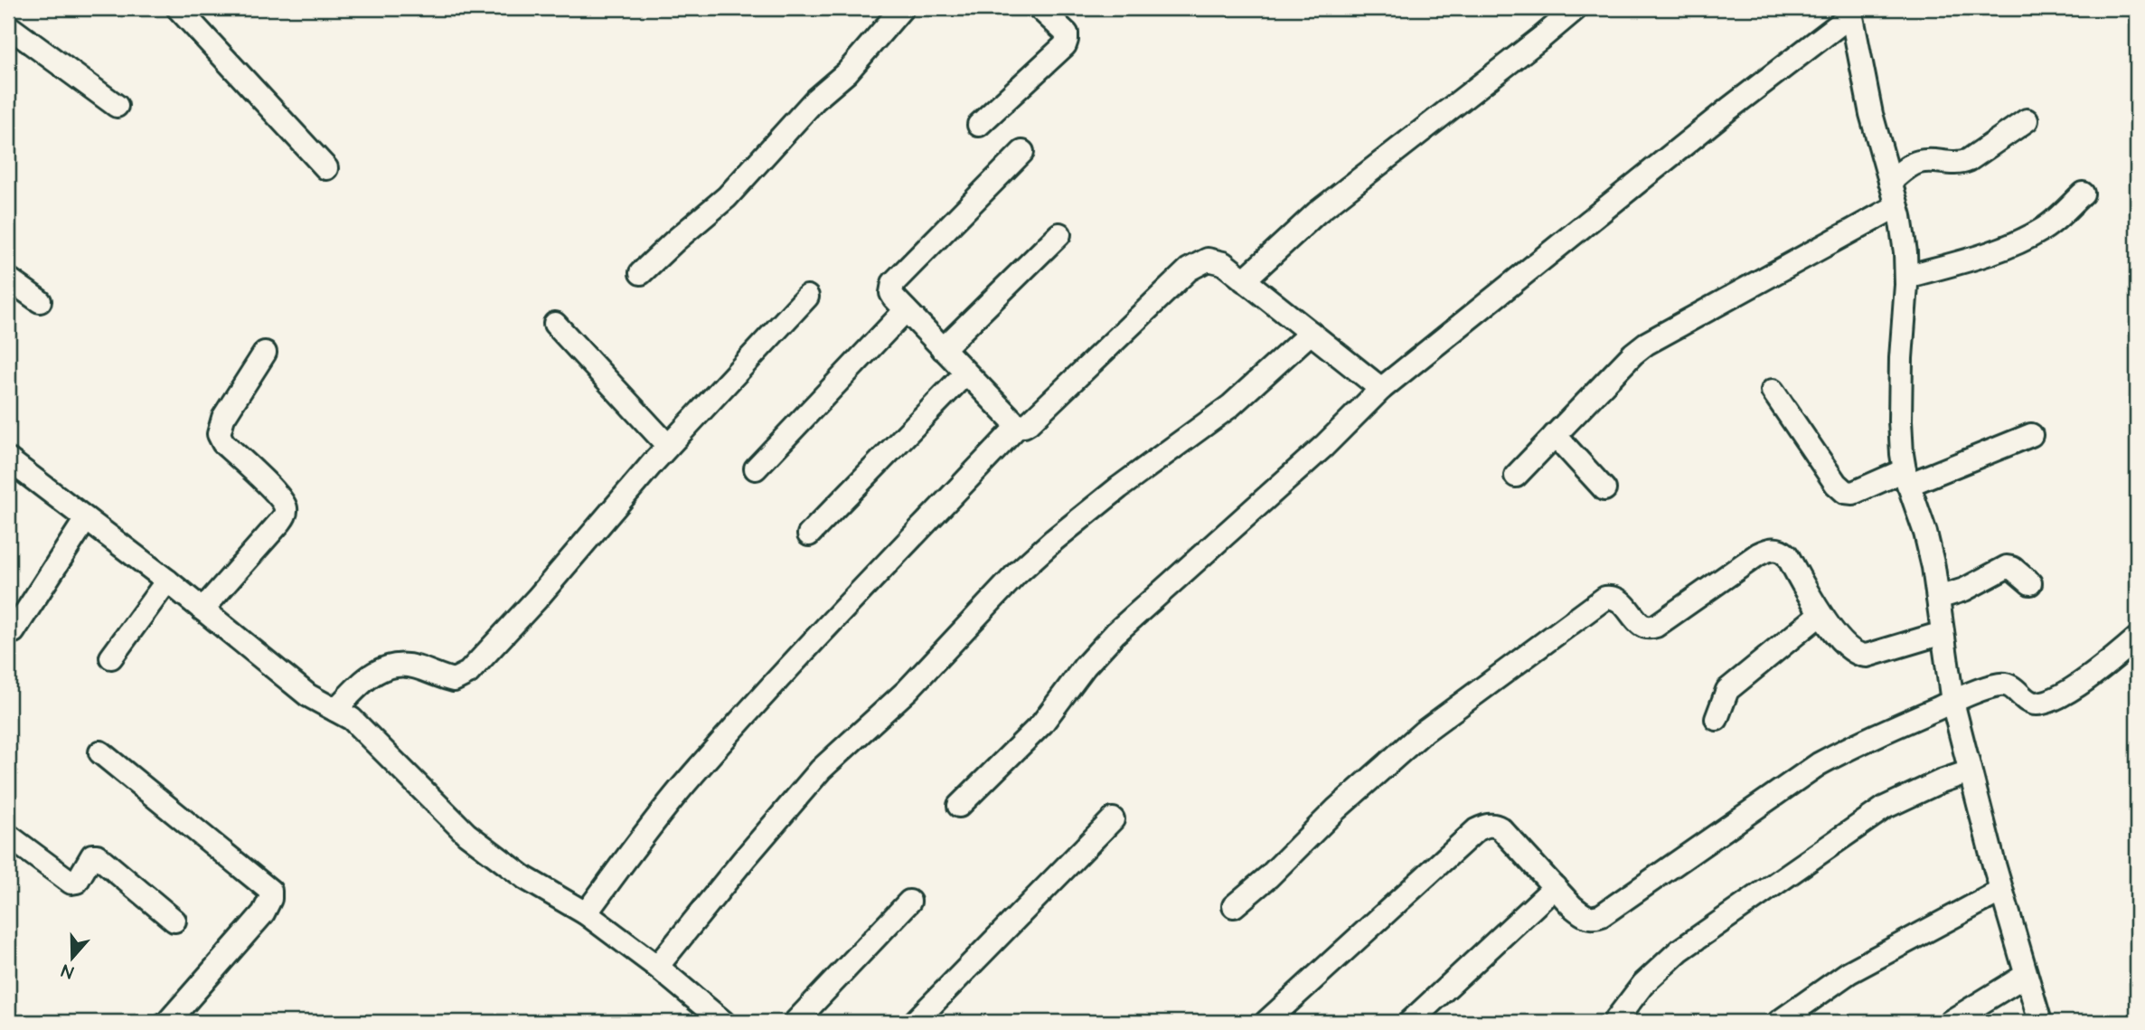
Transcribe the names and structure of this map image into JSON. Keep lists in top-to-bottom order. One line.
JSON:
{"north":"bottom"}
